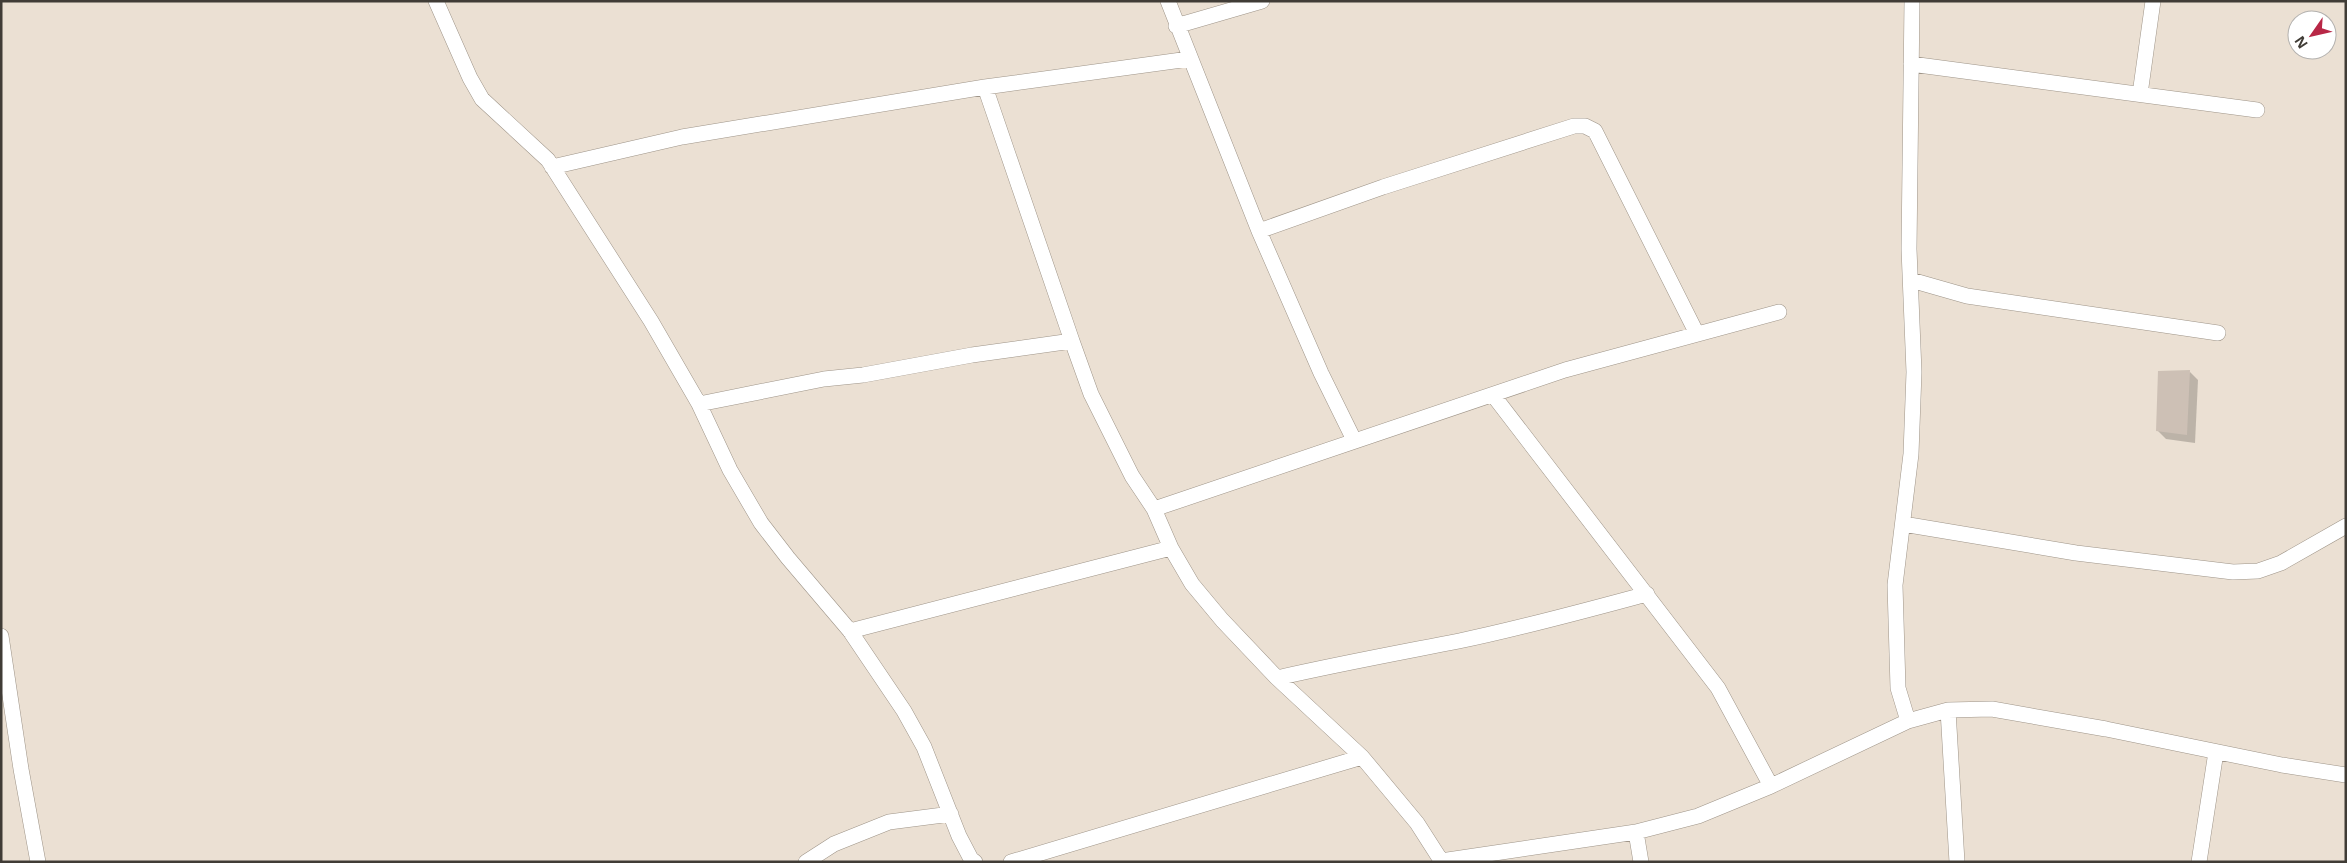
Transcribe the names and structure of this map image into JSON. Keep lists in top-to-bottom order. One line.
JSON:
{"north":"bottom left"}
